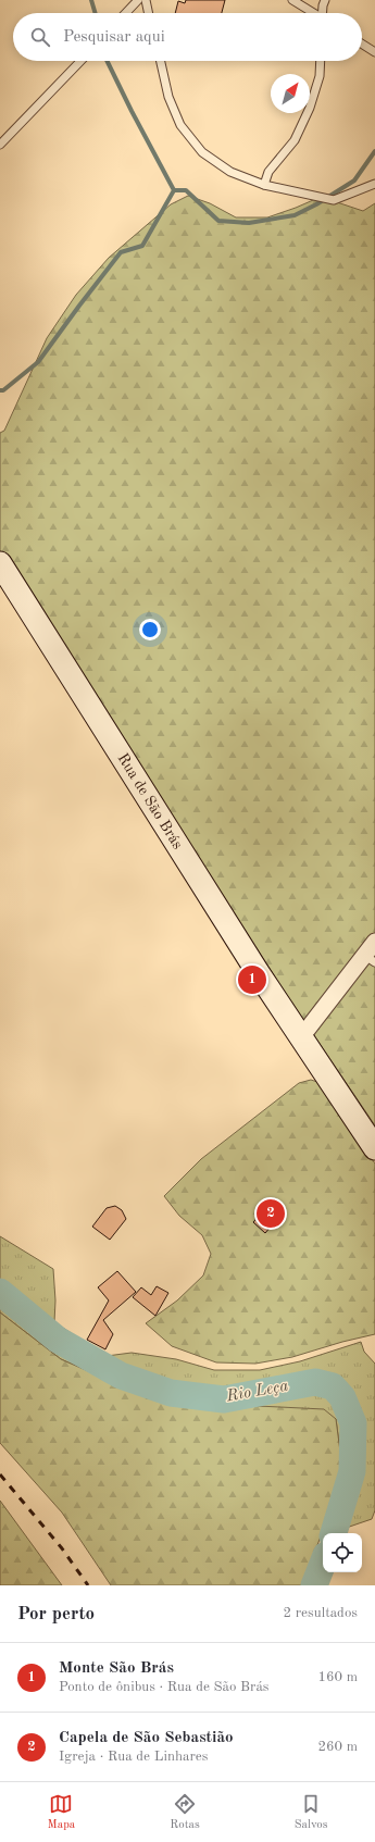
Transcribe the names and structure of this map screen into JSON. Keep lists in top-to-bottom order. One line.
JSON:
{"streets":{"main road":["Rua de São Brás"]},"water":["Rio Leça"],"north":"top right","page":{"search":"Pesquisar aqui","pins":["1","2"],"heading":["Por perto","2 resultados"],"list":[{"mark":"1","name":"Monte São Brás","note":"Ponto de ônibus · Rua de São Brás","value":"160 m"},{"mark":"2","name":"Capela de São Sebastião","note":"Igreja · Rua de Linhares","value":"260 m"}],"nav":["Mapa","Rotas","Salvos"]}}
